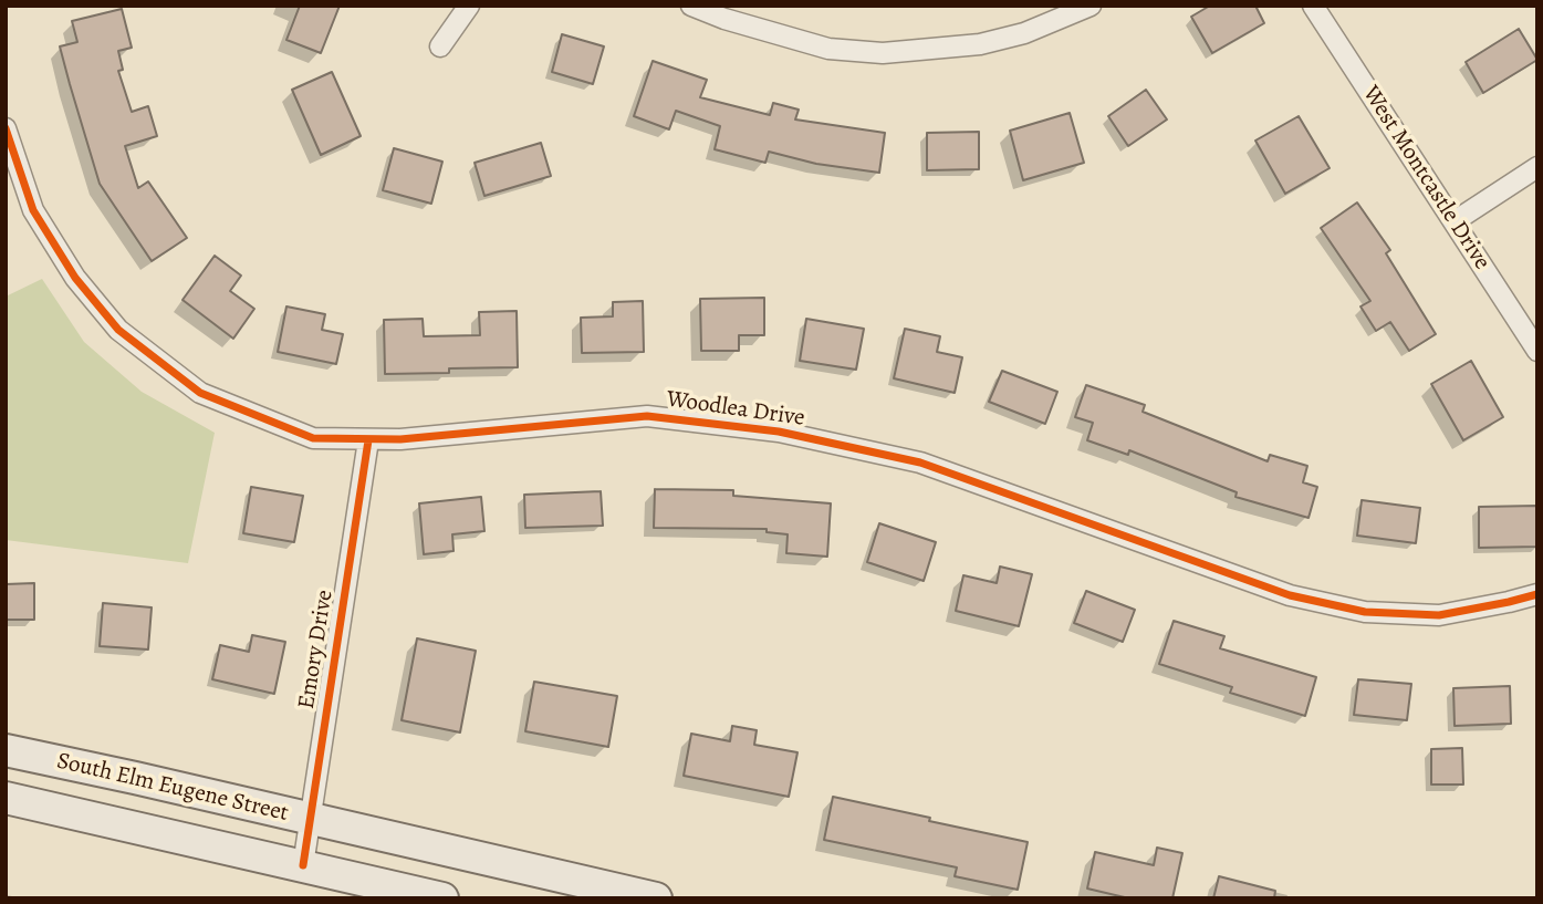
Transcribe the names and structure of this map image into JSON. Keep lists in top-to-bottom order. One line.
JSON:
{"streets":{"main road":["South Elm Eugene Street"],"street":["West Montcastle Drive","Woodlea Drive","Emory Drive"]},"crossings":[["Woodlea Drive","Emory Drive"],["Emory Drive","South Elm Eugene Street"]]}
